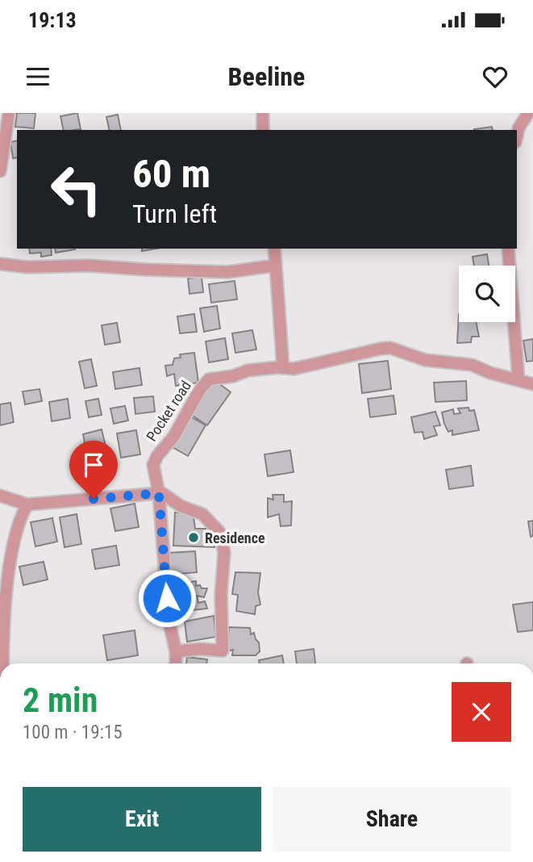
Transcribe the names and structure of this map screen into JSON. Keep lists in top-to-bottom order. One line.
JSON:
{"streets":{"street":["Pocket road"]},"places":["Residence"],"page":{"status":"19:13","header":"Beeline","turn":["60 m","Turn left"],"heading":["2 min","100 m · 19:15"],"buttons":["Exit","Share"]}}
